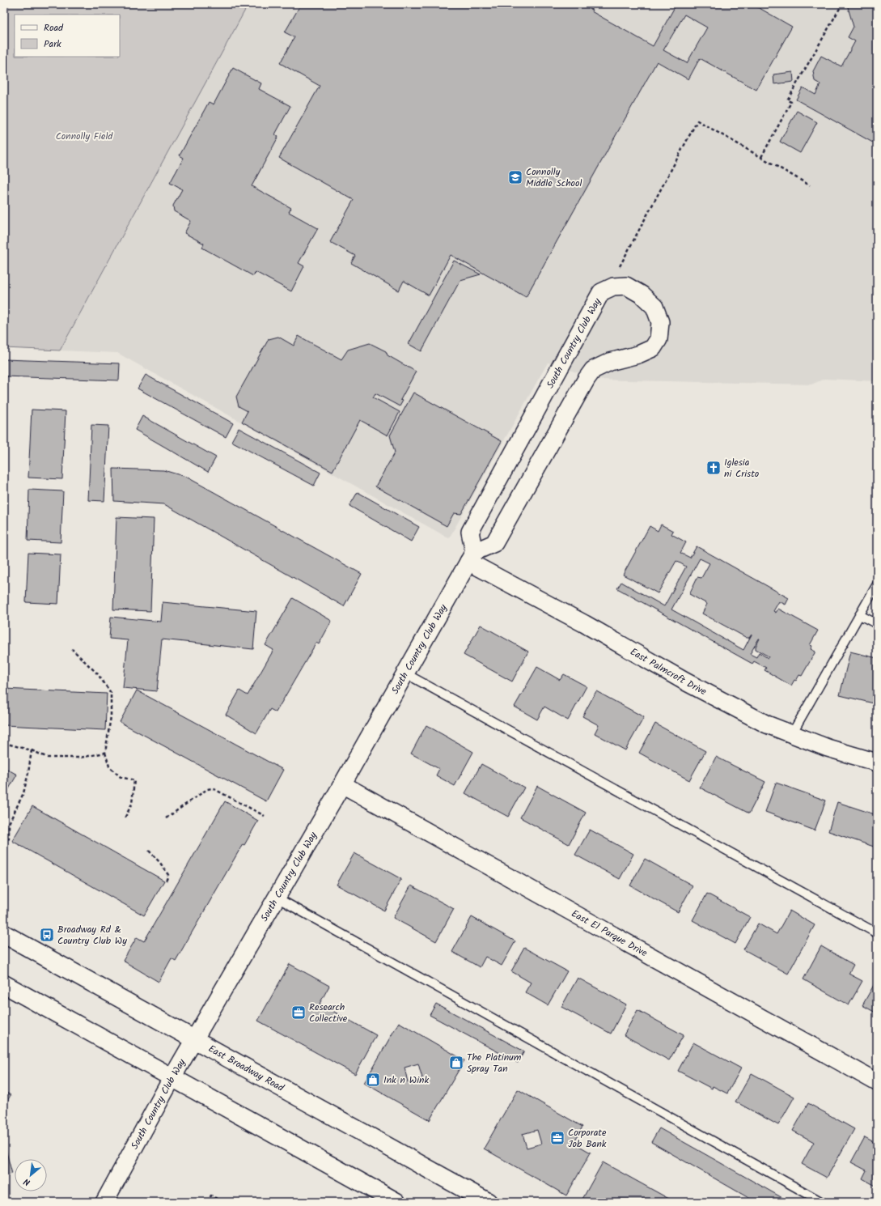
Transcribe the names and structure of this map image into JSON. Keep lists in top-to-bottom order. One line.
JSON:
{"streets":{"main road":["East Broadway Road"],"street":["South Country Club Way","East Palmcroft Drive","East El Parque Drive"]},"crossings":[["South Country Club Way","East Palmcroft Drive"],["South Country Club Way","East El Parque Drive"],["South Country Club Way","East Broadway Road"]],"parks":["Connolly Field"],"places":{"school or university":["Connolly Middle School"],"church":["Iglesia ni Cristo"],"bus stop":["Broadway Rd & Country Club Wy"],"office":["Research Collective","Corporate Job Bank"],"shop":["The Platinum Spray Tan","Ink n Wink"]},"legend":["Road","Park"],"north":"bottom left"}
